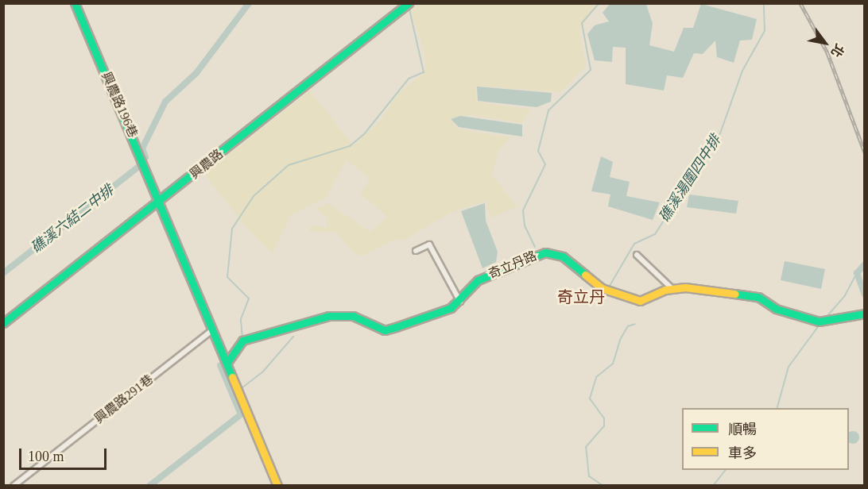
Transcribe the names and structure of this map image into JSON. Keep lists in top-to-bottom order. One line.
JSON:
{"streets":{"street":["興農路196巷","興農路","奇立丹路","興農路291巷"]},"crossings":[["興農路196巷","興農路"]],"districts":["奇立丹"],"water":["礁溪湯圍四中排","礁溪六結二中排"],"legend":["順暢","車多"],"scale_bar":"100 m","north":"bottom right"}
